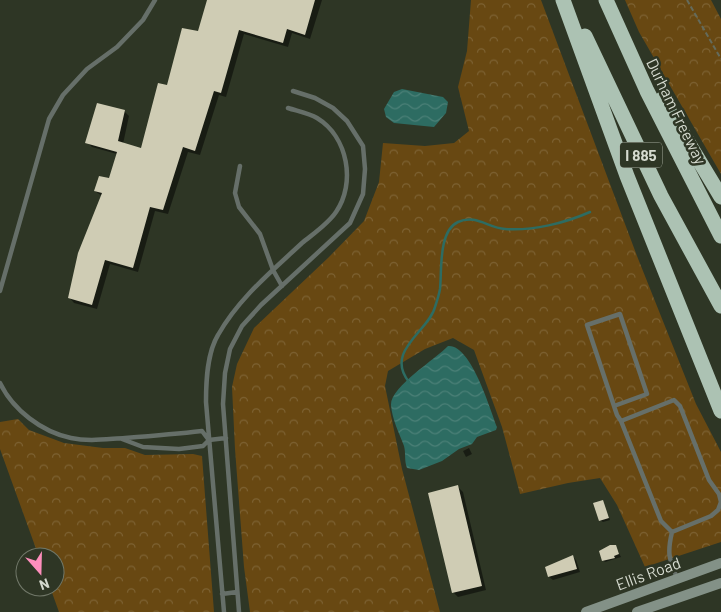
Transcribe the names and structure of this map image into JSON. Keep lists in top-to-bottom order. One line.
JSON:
{"streets":{"highway":["Durham Freeway","I 885"],"main road":["Ellis Road"]},"north":"bottom"}
